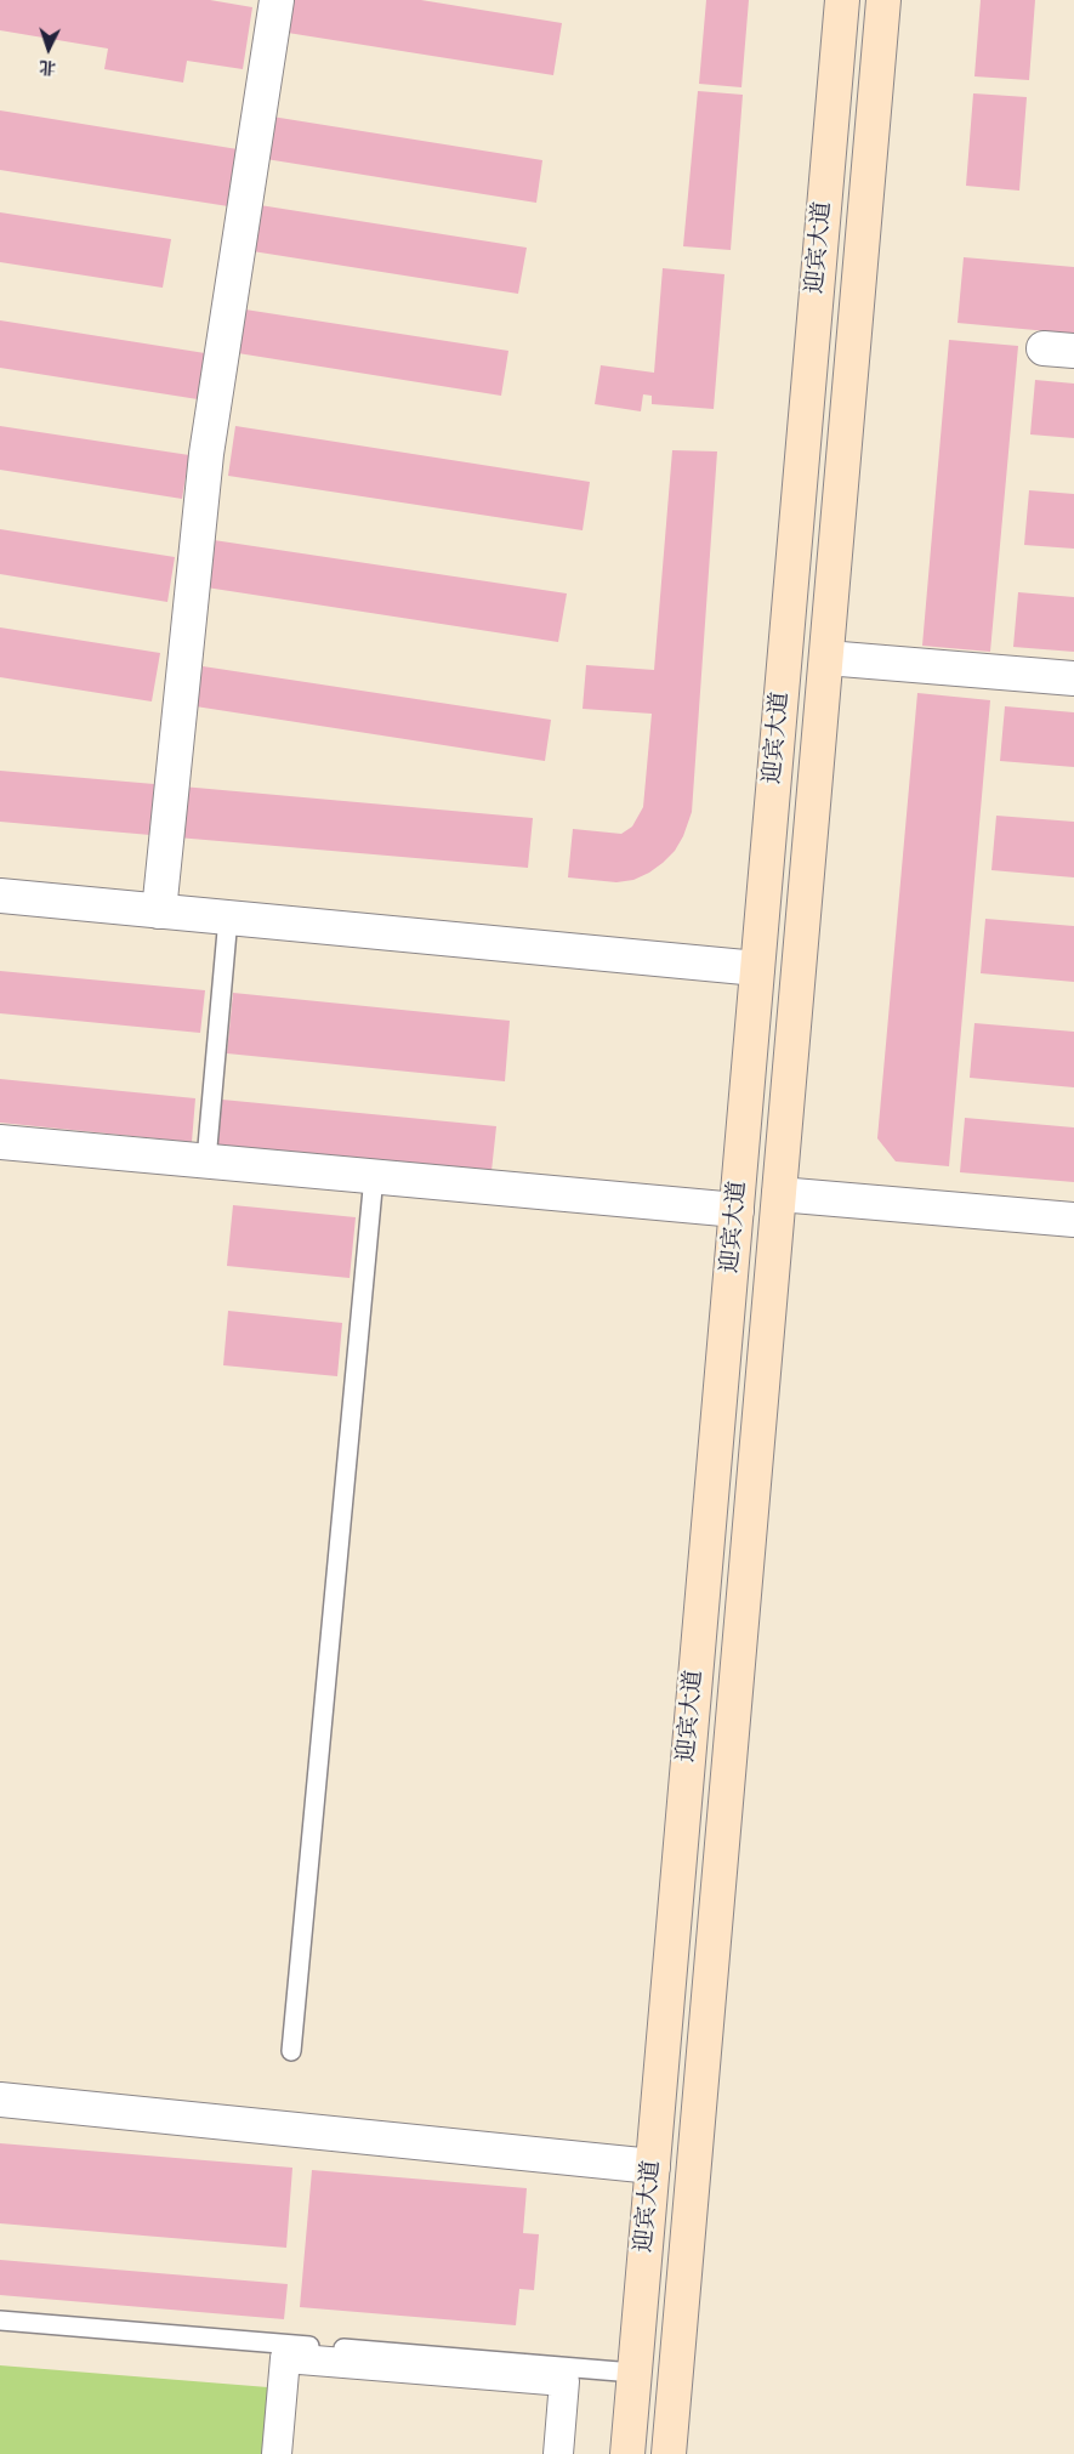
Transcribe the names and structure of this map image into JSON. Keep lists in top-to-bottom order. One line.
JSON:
{"streets":{"main road":["迎宾大道"]},"north":"bottom"}
